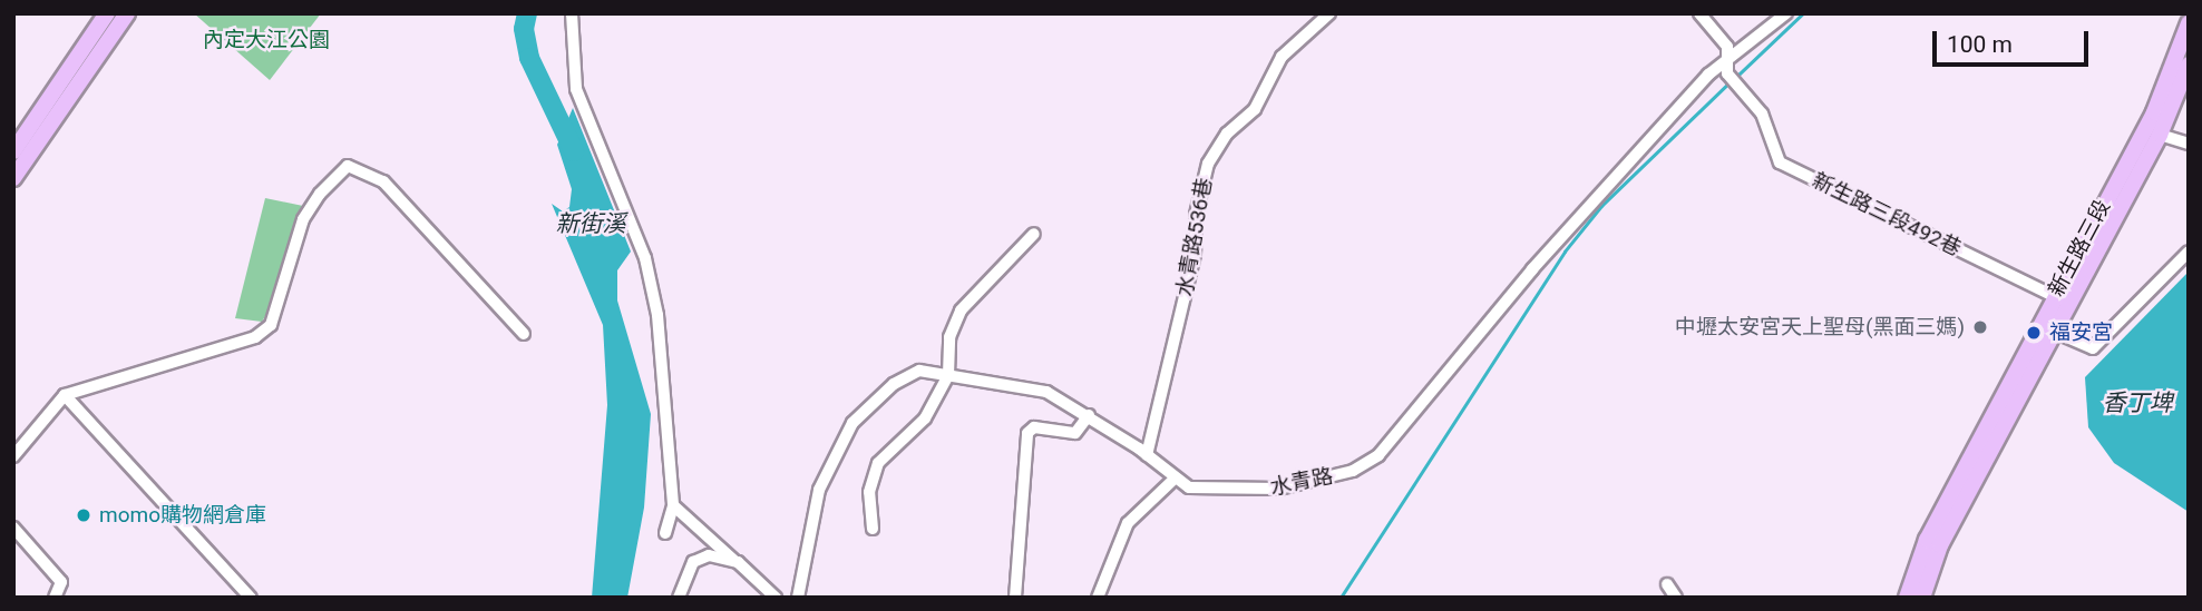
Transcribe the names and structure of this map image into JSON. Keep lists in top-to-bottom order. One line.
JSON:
{"streets":{"main road":["新生路三段"],"street":["新生路三段492巷","水青路536巷","水青路"]},"crossings":[["新生路三段492巷","新生路三段"],["新生路三段492巷","水青路"],["水青路536巷","水青路"]],"water":["新街溪","香丁埤"],"parks":["內定大江公園"],"places":["中壢太安宮天上聖母(黑面三媽)","福安宮","momo購物網倉庫"],"scale_bar":"100 m"}
